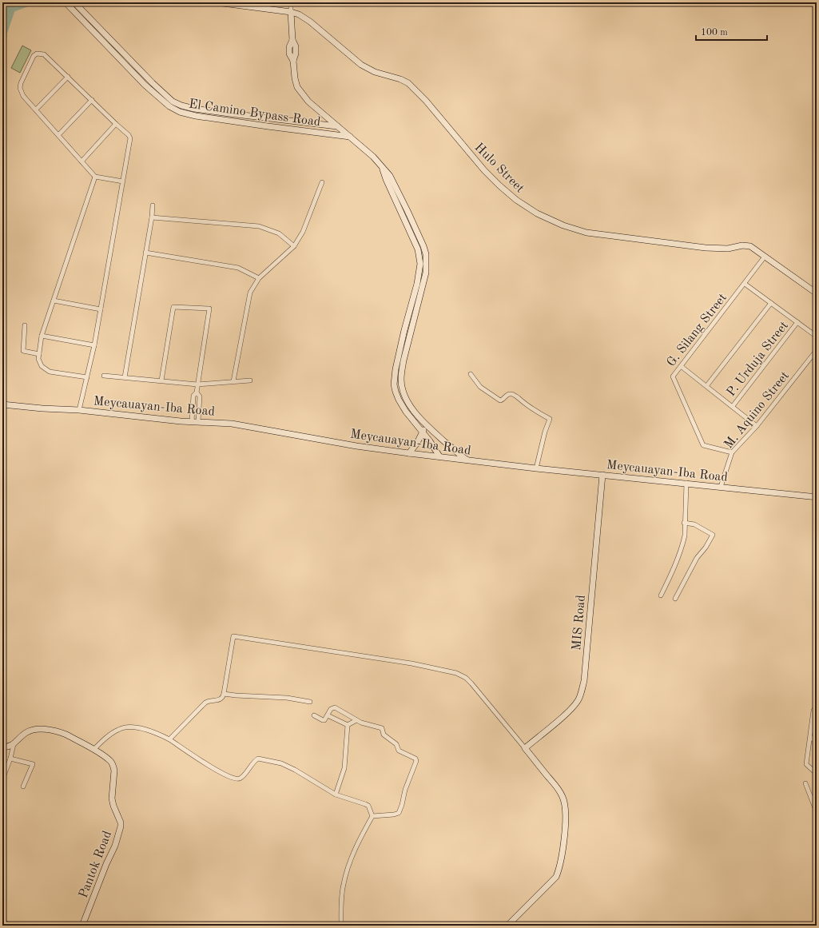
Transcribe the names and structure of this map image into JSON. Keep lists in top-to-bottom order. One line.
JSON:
{"streets":{"street":["El Camino Bypass Road","Hulo Street","G. Silang Street","P. Urduja Street","Meycauayan-Iba Road","M. Aquino Street","MIS Road","Pantok Road"]},"crossings":[["Hulo Street","G. Silang Street"],["G. Silang Street","M. Aquino Street"],["Meycauayan-Iba Road","M. Aquino Street"],["Meycauayan-Iba Road","MIS Road"]],"scale_bar":"100 m"}
